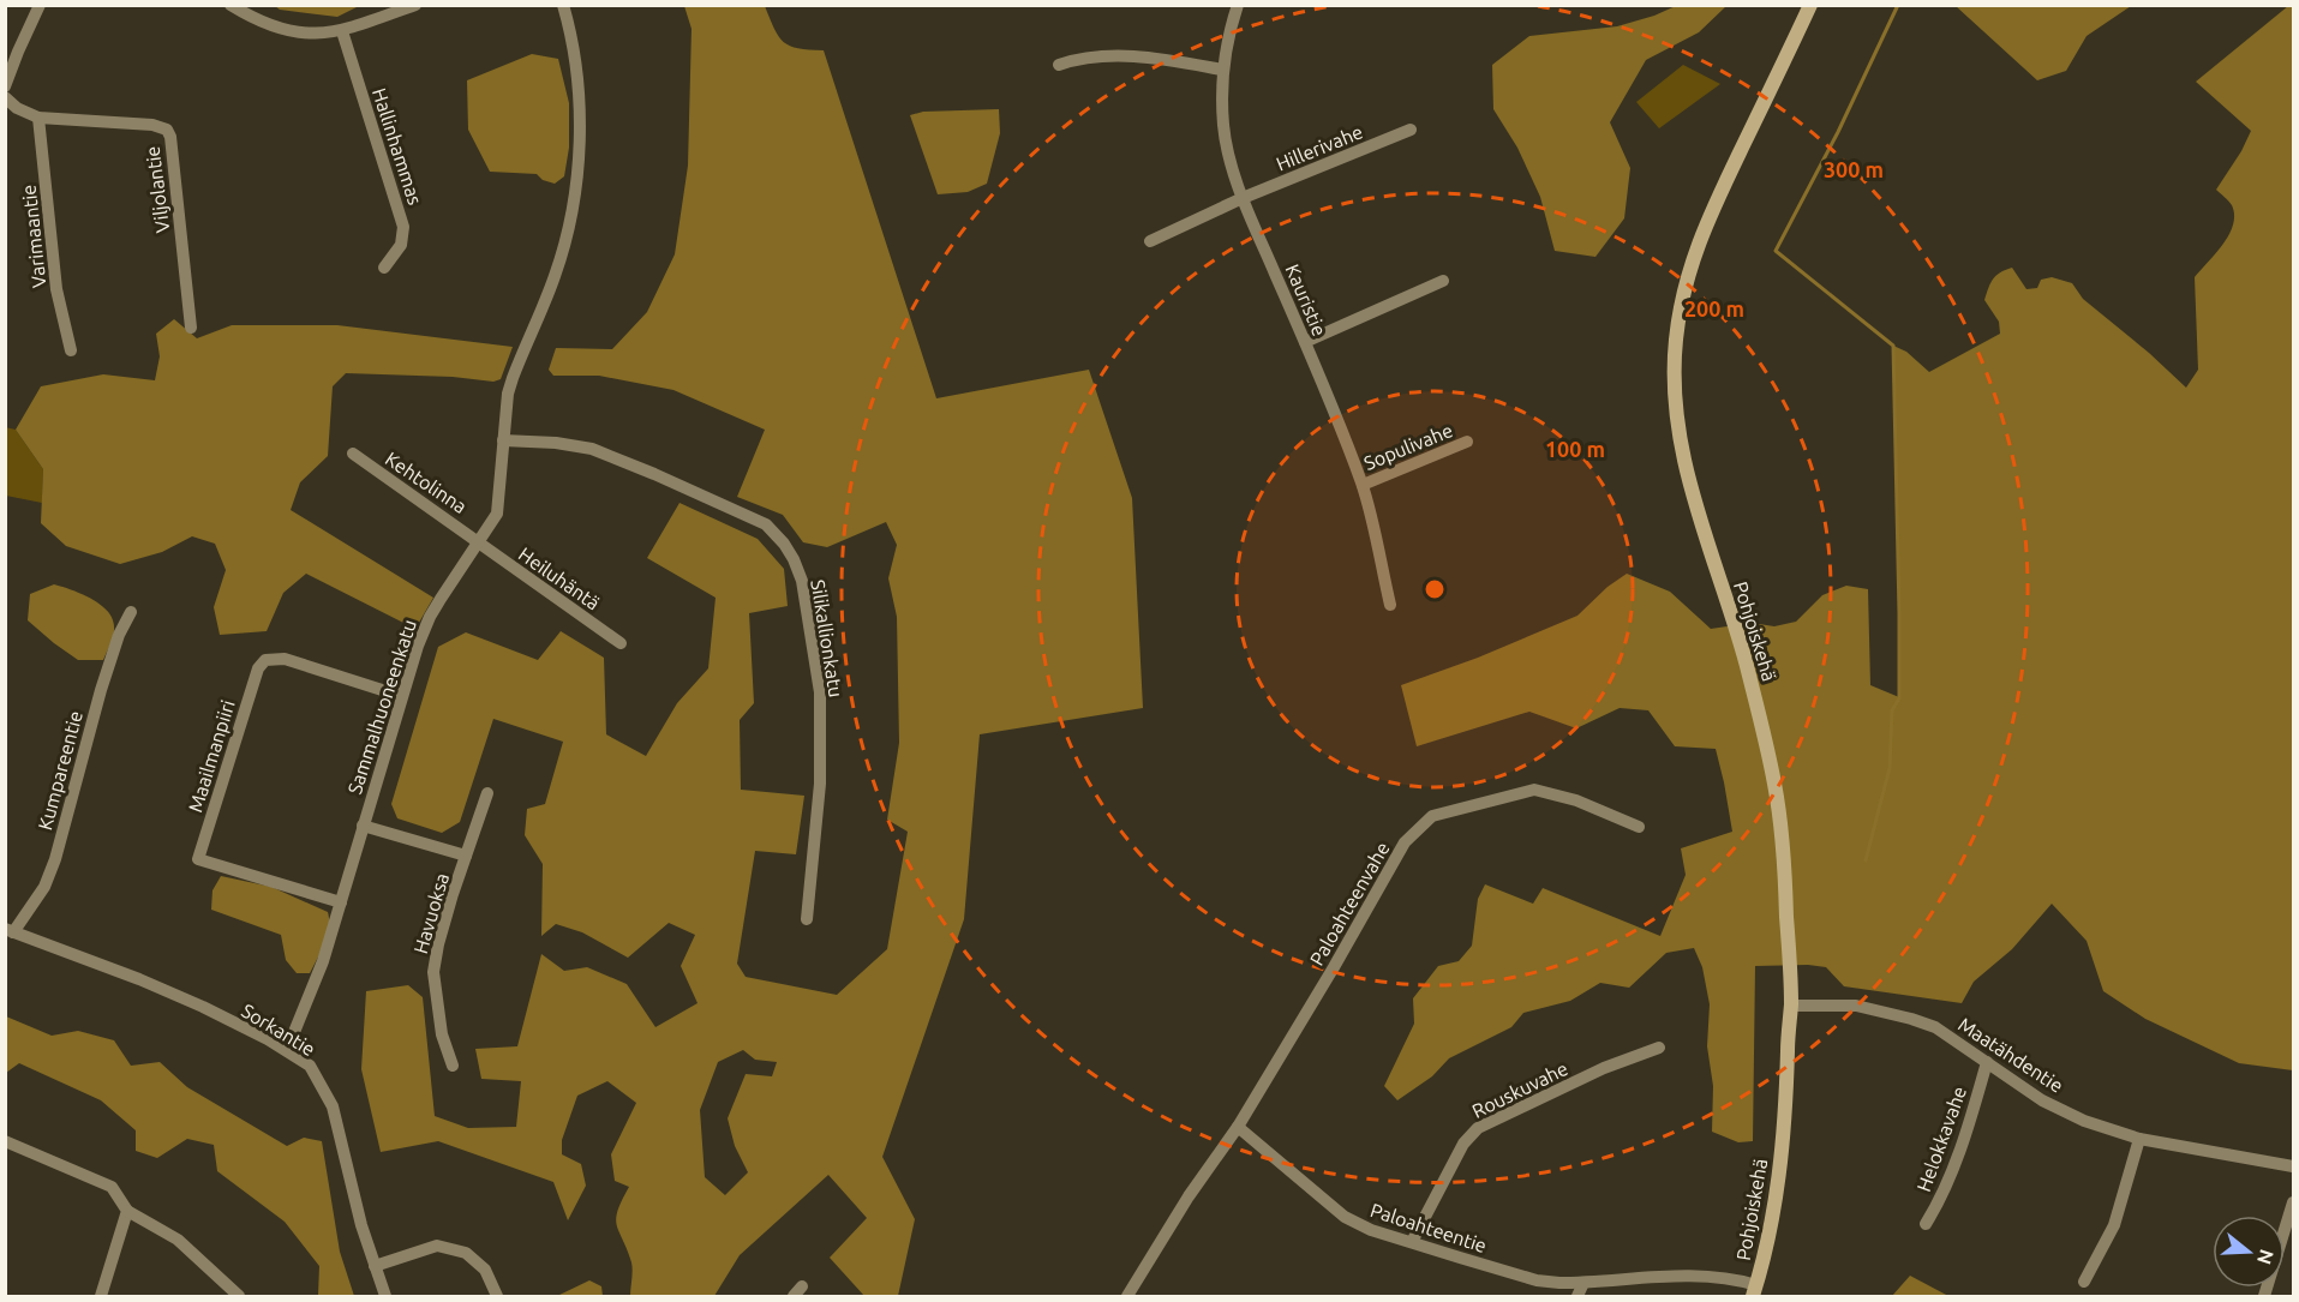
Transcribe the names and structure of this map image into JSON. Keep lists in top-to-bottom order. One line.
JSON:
{"streets":{"main road":["Pohjoiskehä"],"street":["Hallinhammas","Hillerivahe","Viljolantie","Varimaantie","Kauristie","Sopulivahe","Kehtolinna","Heiluhäntä","Silikallionkatu","Sammalhuoneenkatu","Maailmanpiiri","Kumpareentie","Paloahteenvahe","Havuoksa","Sorkantie","Maatähdentie","Rouskuvahe","Helokkavahe","Paloahteentie"]},"crossings":[["Hillerivahe","Kauristie"],["Viljolantie","Varimaantie"],["Kauristie","Sopulivahe"],["Kehtolinna","Heiluhäntä"],["Kehtolinna","Sammalhuoneenkatu"],["Heiluhäntä","Sammalhuoneenkatu"],["Pohjoiskehä","Maatähdentie"],["Pohjoiskehä","Paloahteentie"],["Silikallionkatu","Sammalhuoneenkatu"],["Sammalhuoneenkatu","Maailmanpiiri"],["Sammalhuoneenkatu","Havuoksa"],["Sammalhuoneenkatu","Sorkantie"],["Kumpareentie","Sorkantie"],["Paloahteenvahe","Paloahteentie"],["Maatähdentie","Helokkavahe"],["Rouskuvahe","Paloahteentie"]],"north":"right","rings":["300 m","200 m","100 m"]}
